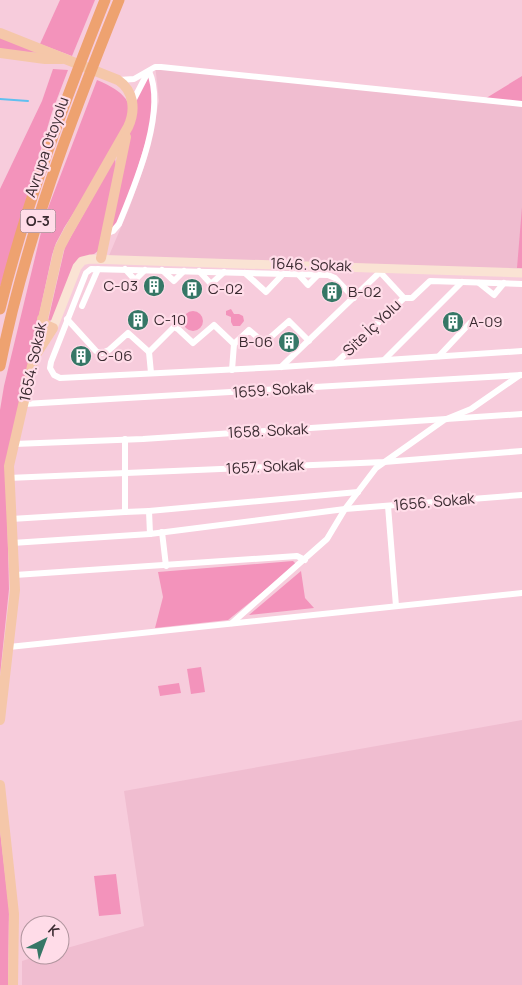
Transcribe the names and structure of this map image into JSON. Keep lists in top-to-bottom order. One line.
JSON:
{"streets":{"highway":["Avrupa Otoyolu","O-3"],"main road":["1654. Sokak"],"street":["1646. Sokak","Site İç Yolu","1659. Sokak","1658. Sokak","1657. Sokak","1656. Sokak"]},"crossings":[["1646. Sokak","Site İç Yolu"],["1654. Sokak","1659. Sokak"],["1654. Sokak","1658. Sokak"],["1654. Sokak","1657. Sokak"],["1654. Sokak","1656. Sokak"]],"places":{"building":["C-03","C-02","B-02","C-10","A-09","B-06","C-06"]},"north":"top right"}
